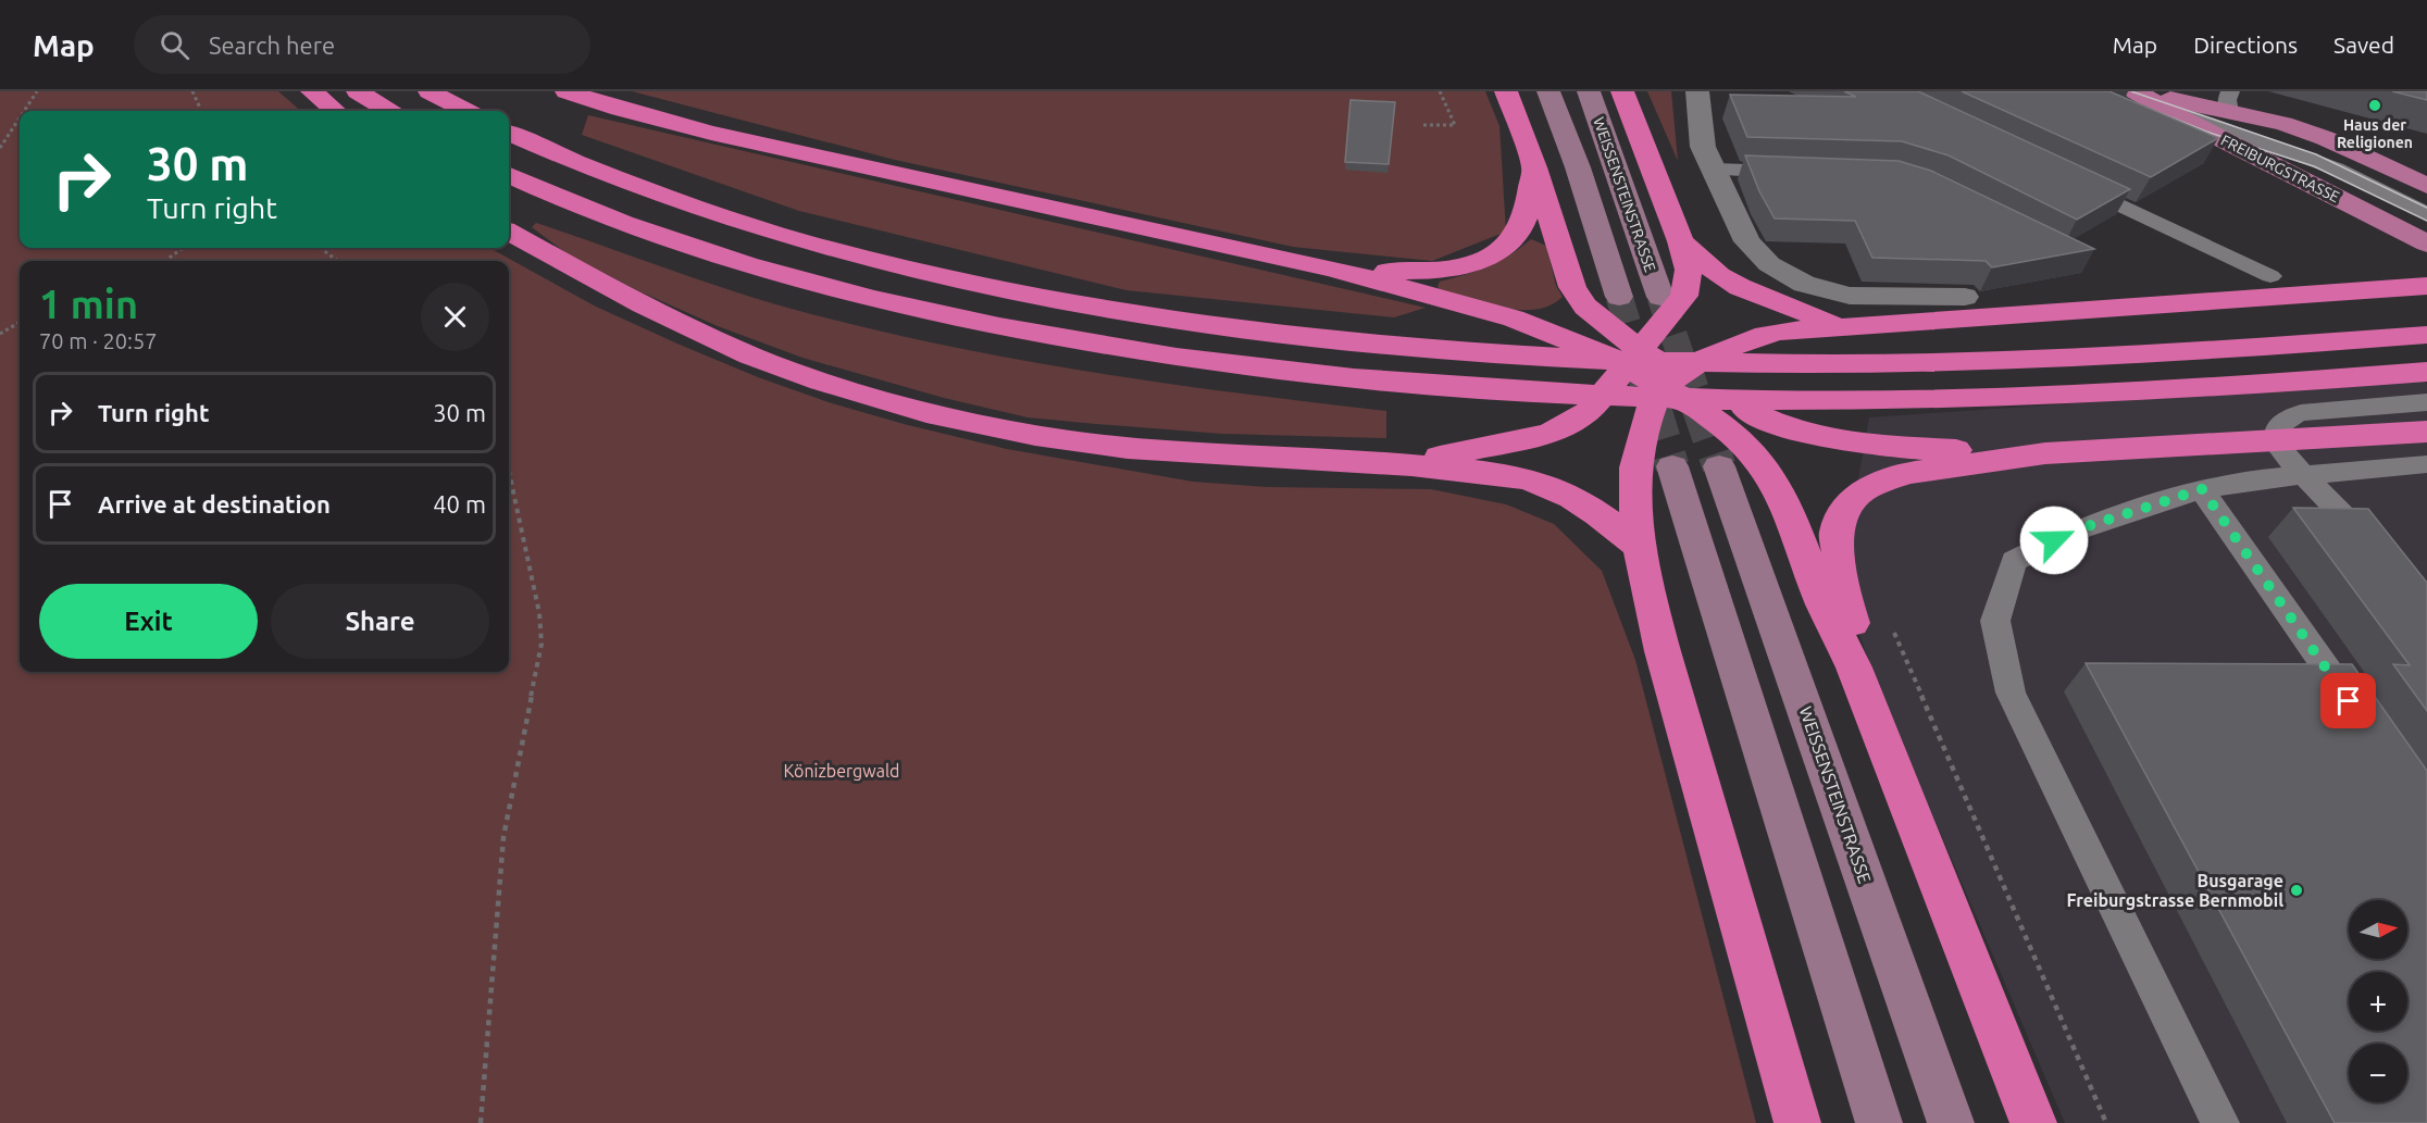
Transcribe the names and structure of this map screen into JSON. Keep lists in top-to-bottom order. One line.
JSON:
{"streets":{"main road":["FREIBURGSTRASSE","WEISSENSTEINSTRASSE"]},"parks":["Könizbergwald"],"places":["Haus der Religionen","Busgarage Freiburgstrasse Bernmobil"],"north":"right","page":{"header":"Map","search":"Search here","nav":["Map","Directions","Saved"],"turn":["30 m","Turn right"],"heading":["1 min","70 m · 20:57"],"list":[{"name":"Turn right","value":"30 m"},{"name":"Arrive at destination","value":"40 m"}],"buttons":["Exit","Share"],"map_buttons":["+","−"]}}
